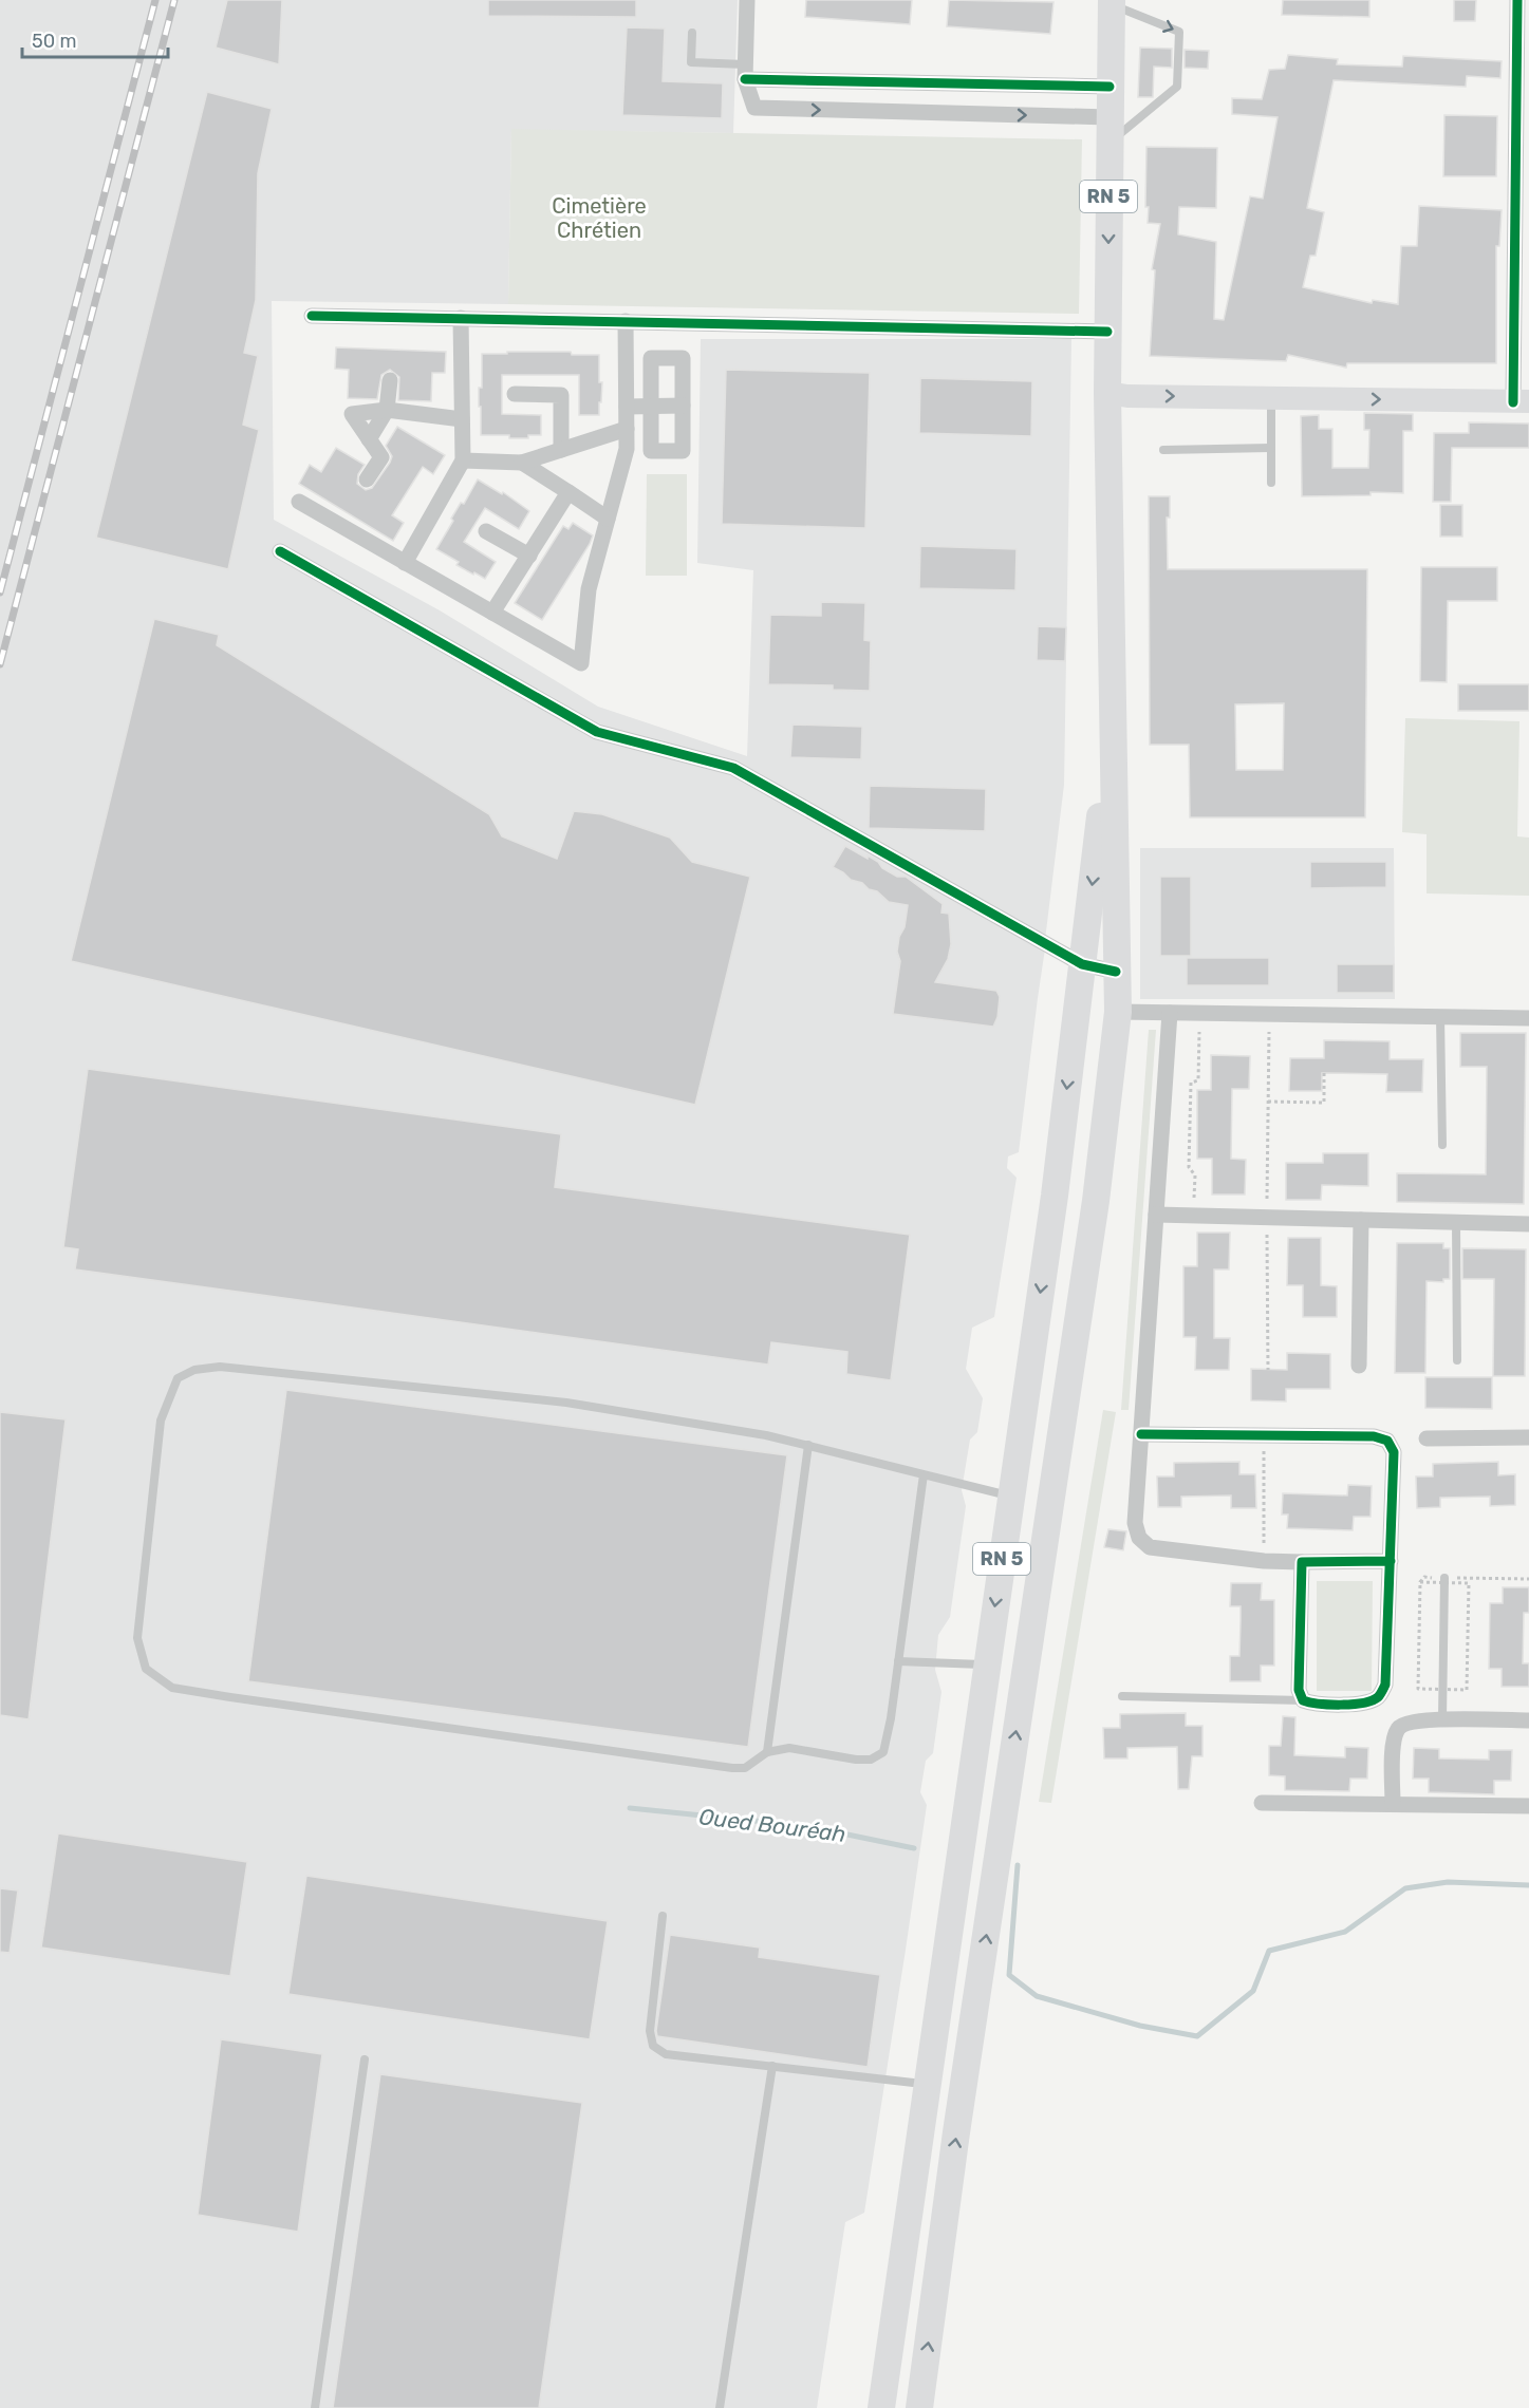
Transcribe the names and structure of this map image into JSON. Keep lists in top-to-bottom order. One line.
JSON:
{"streets":{"highway":["RN 5"]},"water":["Oued Bouréah"],"parks":["Cimetière Chrétien"],"scale_bar":"50 m"}
